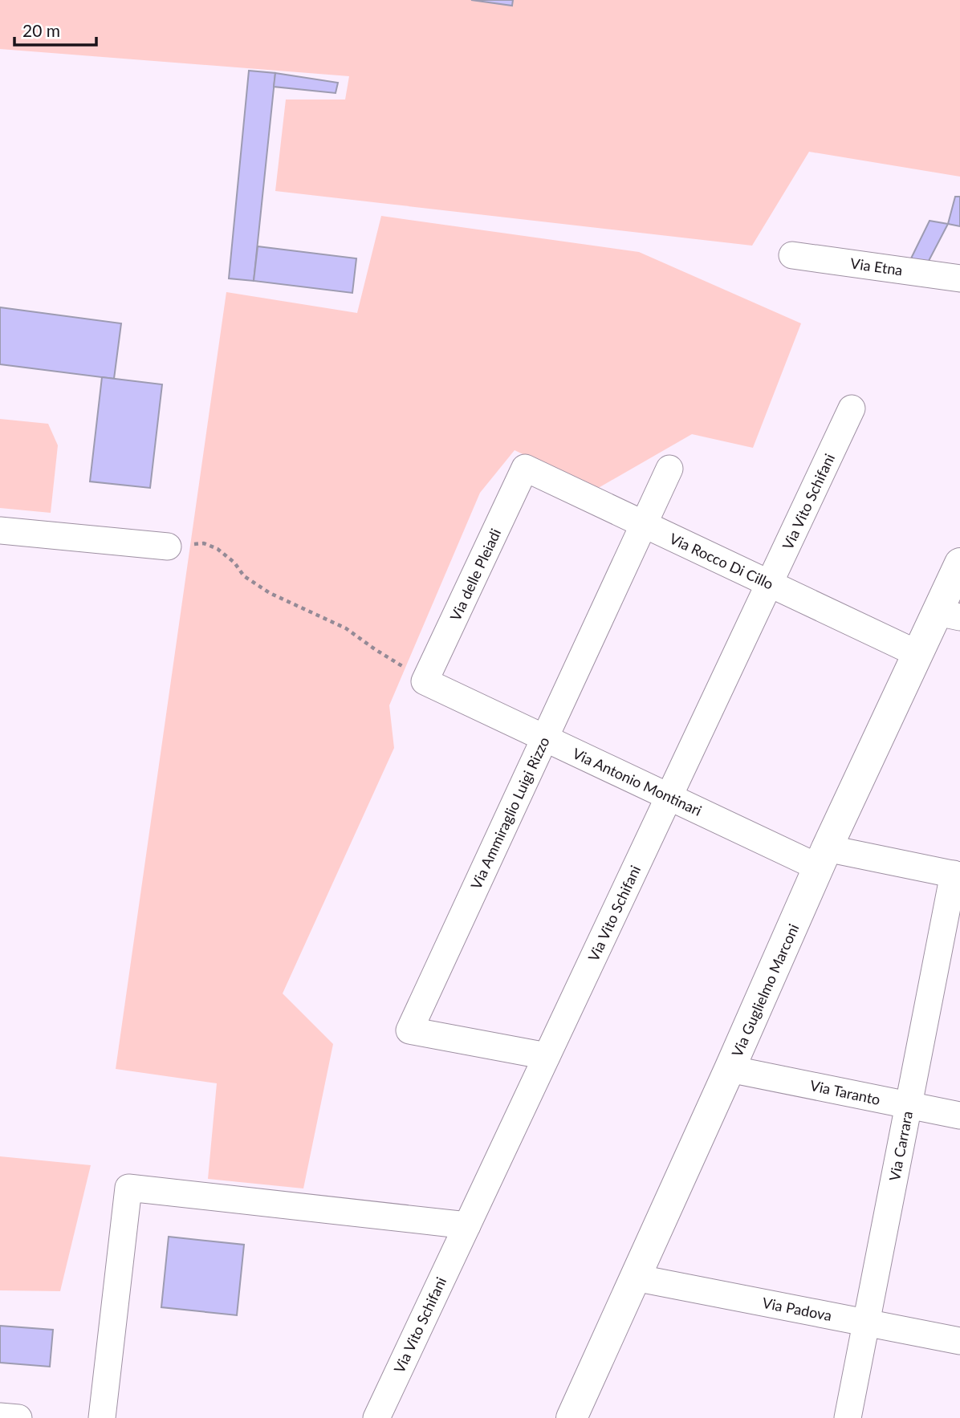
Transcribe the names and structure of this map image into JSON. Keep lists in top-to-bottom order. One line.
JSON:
{"streets":{"main road":["Via Guglielmo Marconi"],"street":["Via Etna","Via Vito Schifani","Via Rocco Di Cillo","Via delle Pleiadi","Via Antonio Montinari","Via Ammiraglio Luigi Rizzo","Via Taranto","Via Carrara","Via Padova"]},"crossings":[["Via Vito Schifani","Via Rocco Di Cillo"],["Via Vito Schifani","Via Antonio Montinari"],["Via Vito Schifani","Via Ammiraglio Luigi Rizzo"],["Via Rocco Di Cillo","Via delle Pleiadi"],["Via Rocco Di Cillo","Via Ammiraglio Luigi Rizzo"],["Via Rocco Di Cillo","Via Guglielmo Marconi"],["Via delle Pleiadi","Via Antonio Montinari"],["Via Antonio Montinari","Via Ammiraglio Luigi Rizzo"],["Via Antonio Montinari","Via Guglielmo Marconi"],["Via Antonio Montinari","Via Carrara"],["Via Guglielmo Marconi","Via Taranto"],["Via Guglielmo Marconi","Via Padova"],["Via Taranto","Via Carrara"],["Via Carrara","Via Padova"]],"scale_bar":"20 m"}
